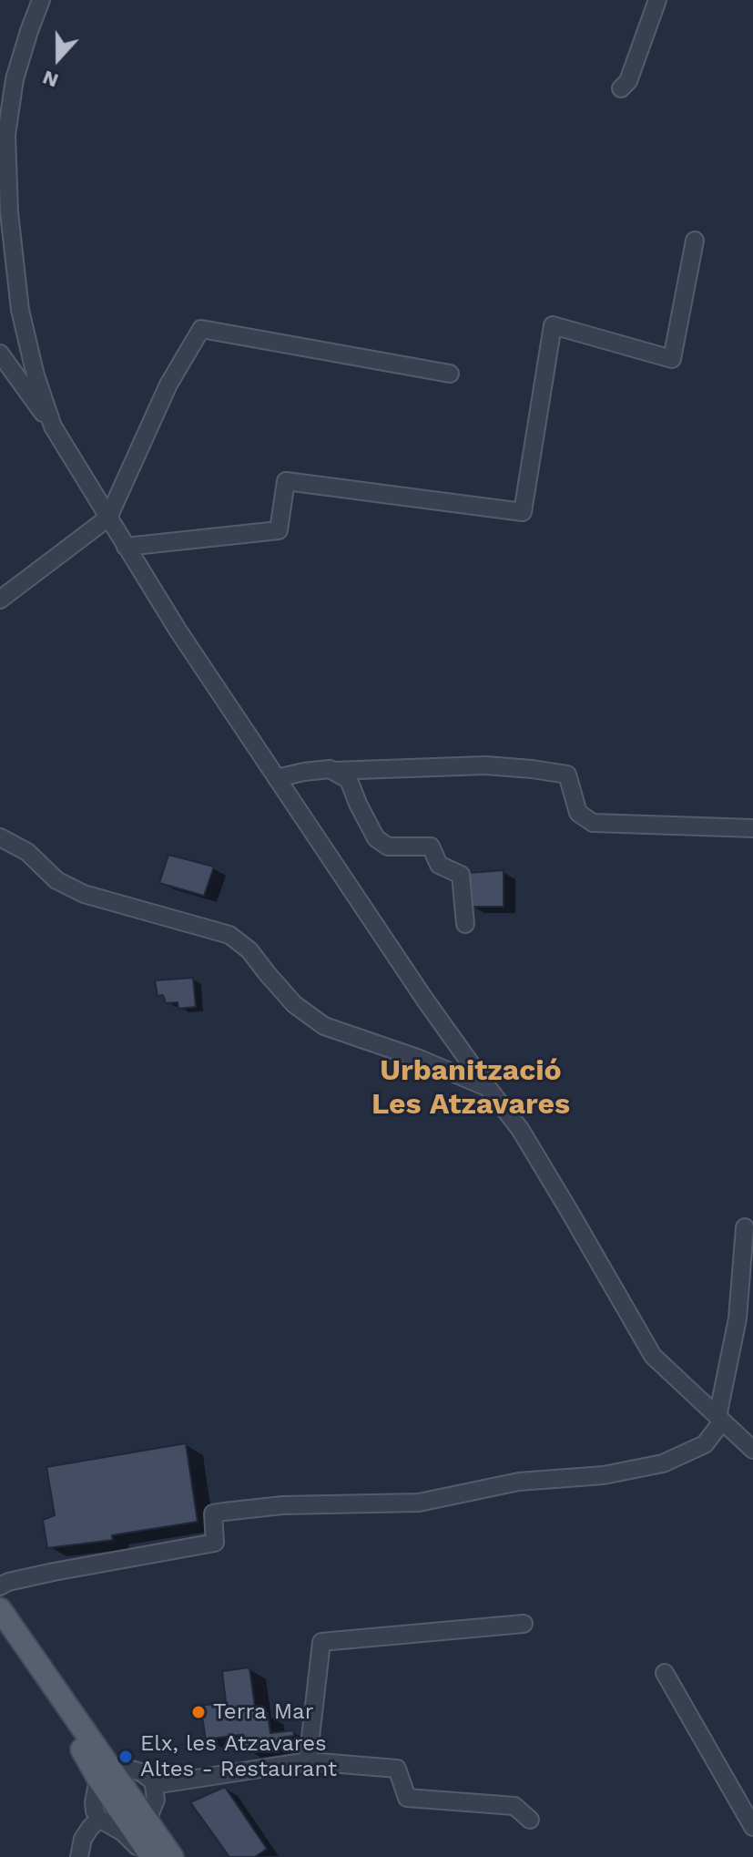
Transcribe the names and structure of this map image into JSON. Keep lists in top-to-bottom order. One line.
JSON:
{"districts":["Urbanització Les Atzavares"],"places":["Terra Mar","Elx, les Atzavares Altes - Restaurant"],"north":"bottom"}
